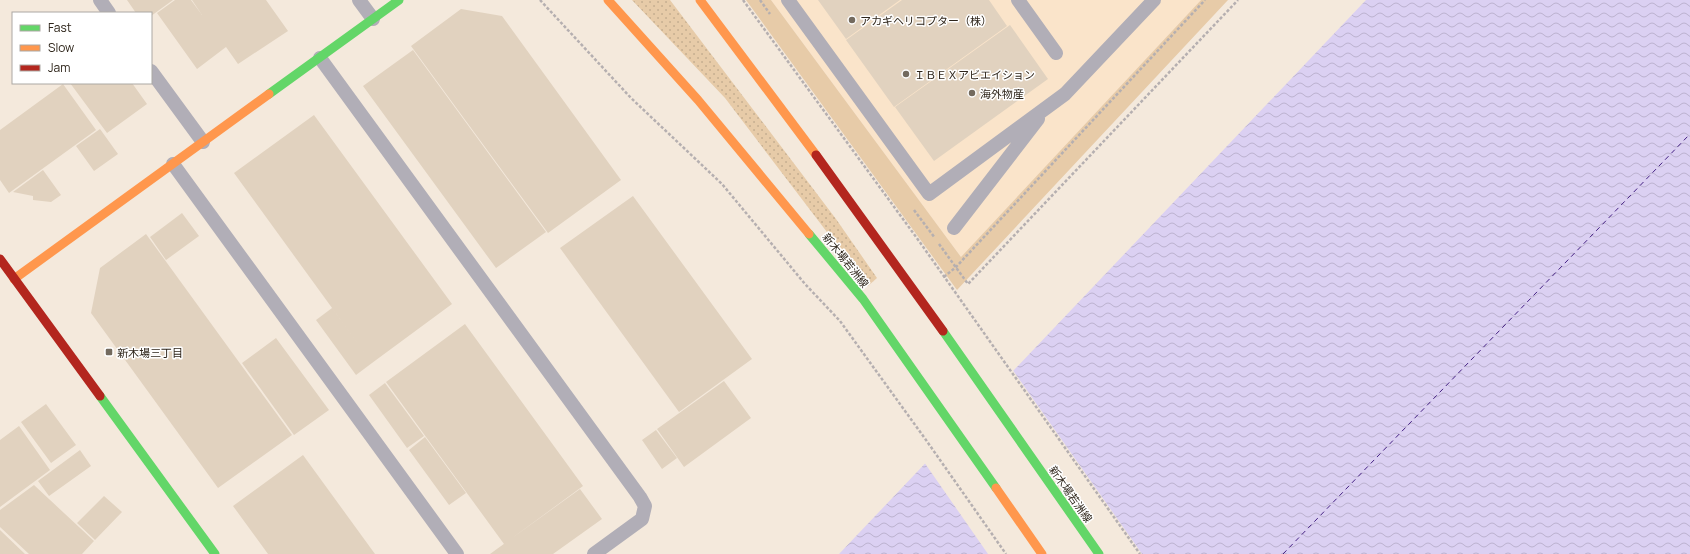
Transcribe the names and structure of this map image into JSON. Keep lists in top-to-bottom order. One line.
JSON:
{"streets":{"street":["新木場若洲線"]},"places":{"other":["アカギヘリコプター（株）","ＩＢＥＸアビエイション","海外物産"],"transit":["新木場三丁目"]},"legend":["Fast","Slow","Jam"]}
